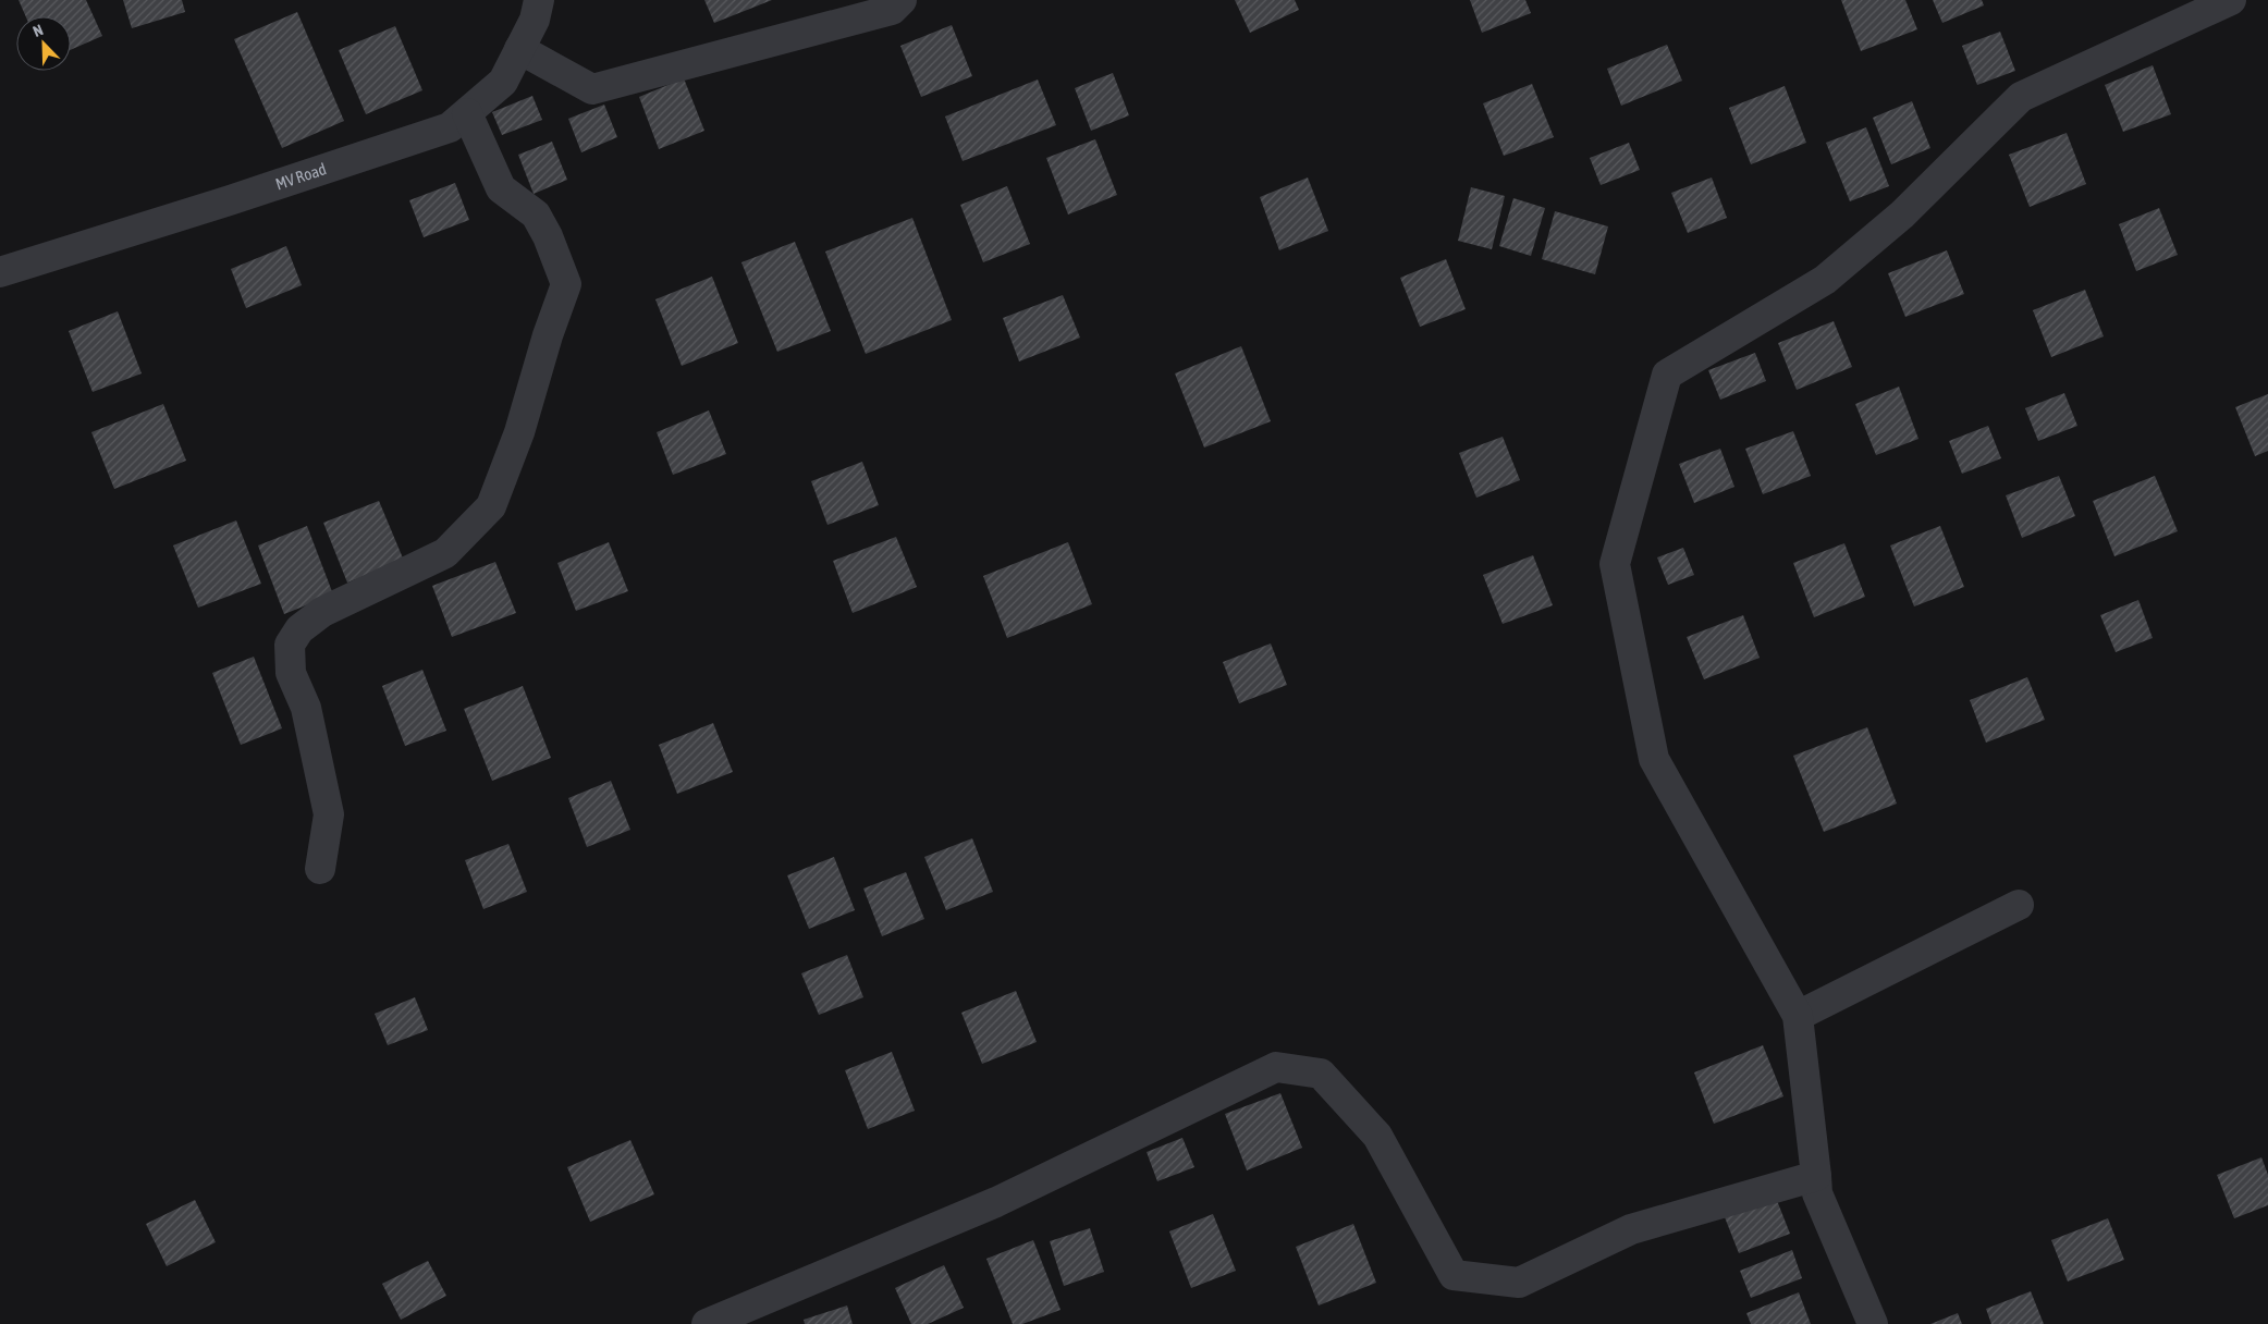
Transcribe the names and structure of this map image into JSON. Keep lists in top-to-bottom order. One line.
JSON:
{"streets":{"street":["MV Road"]},"north":"top left"}
